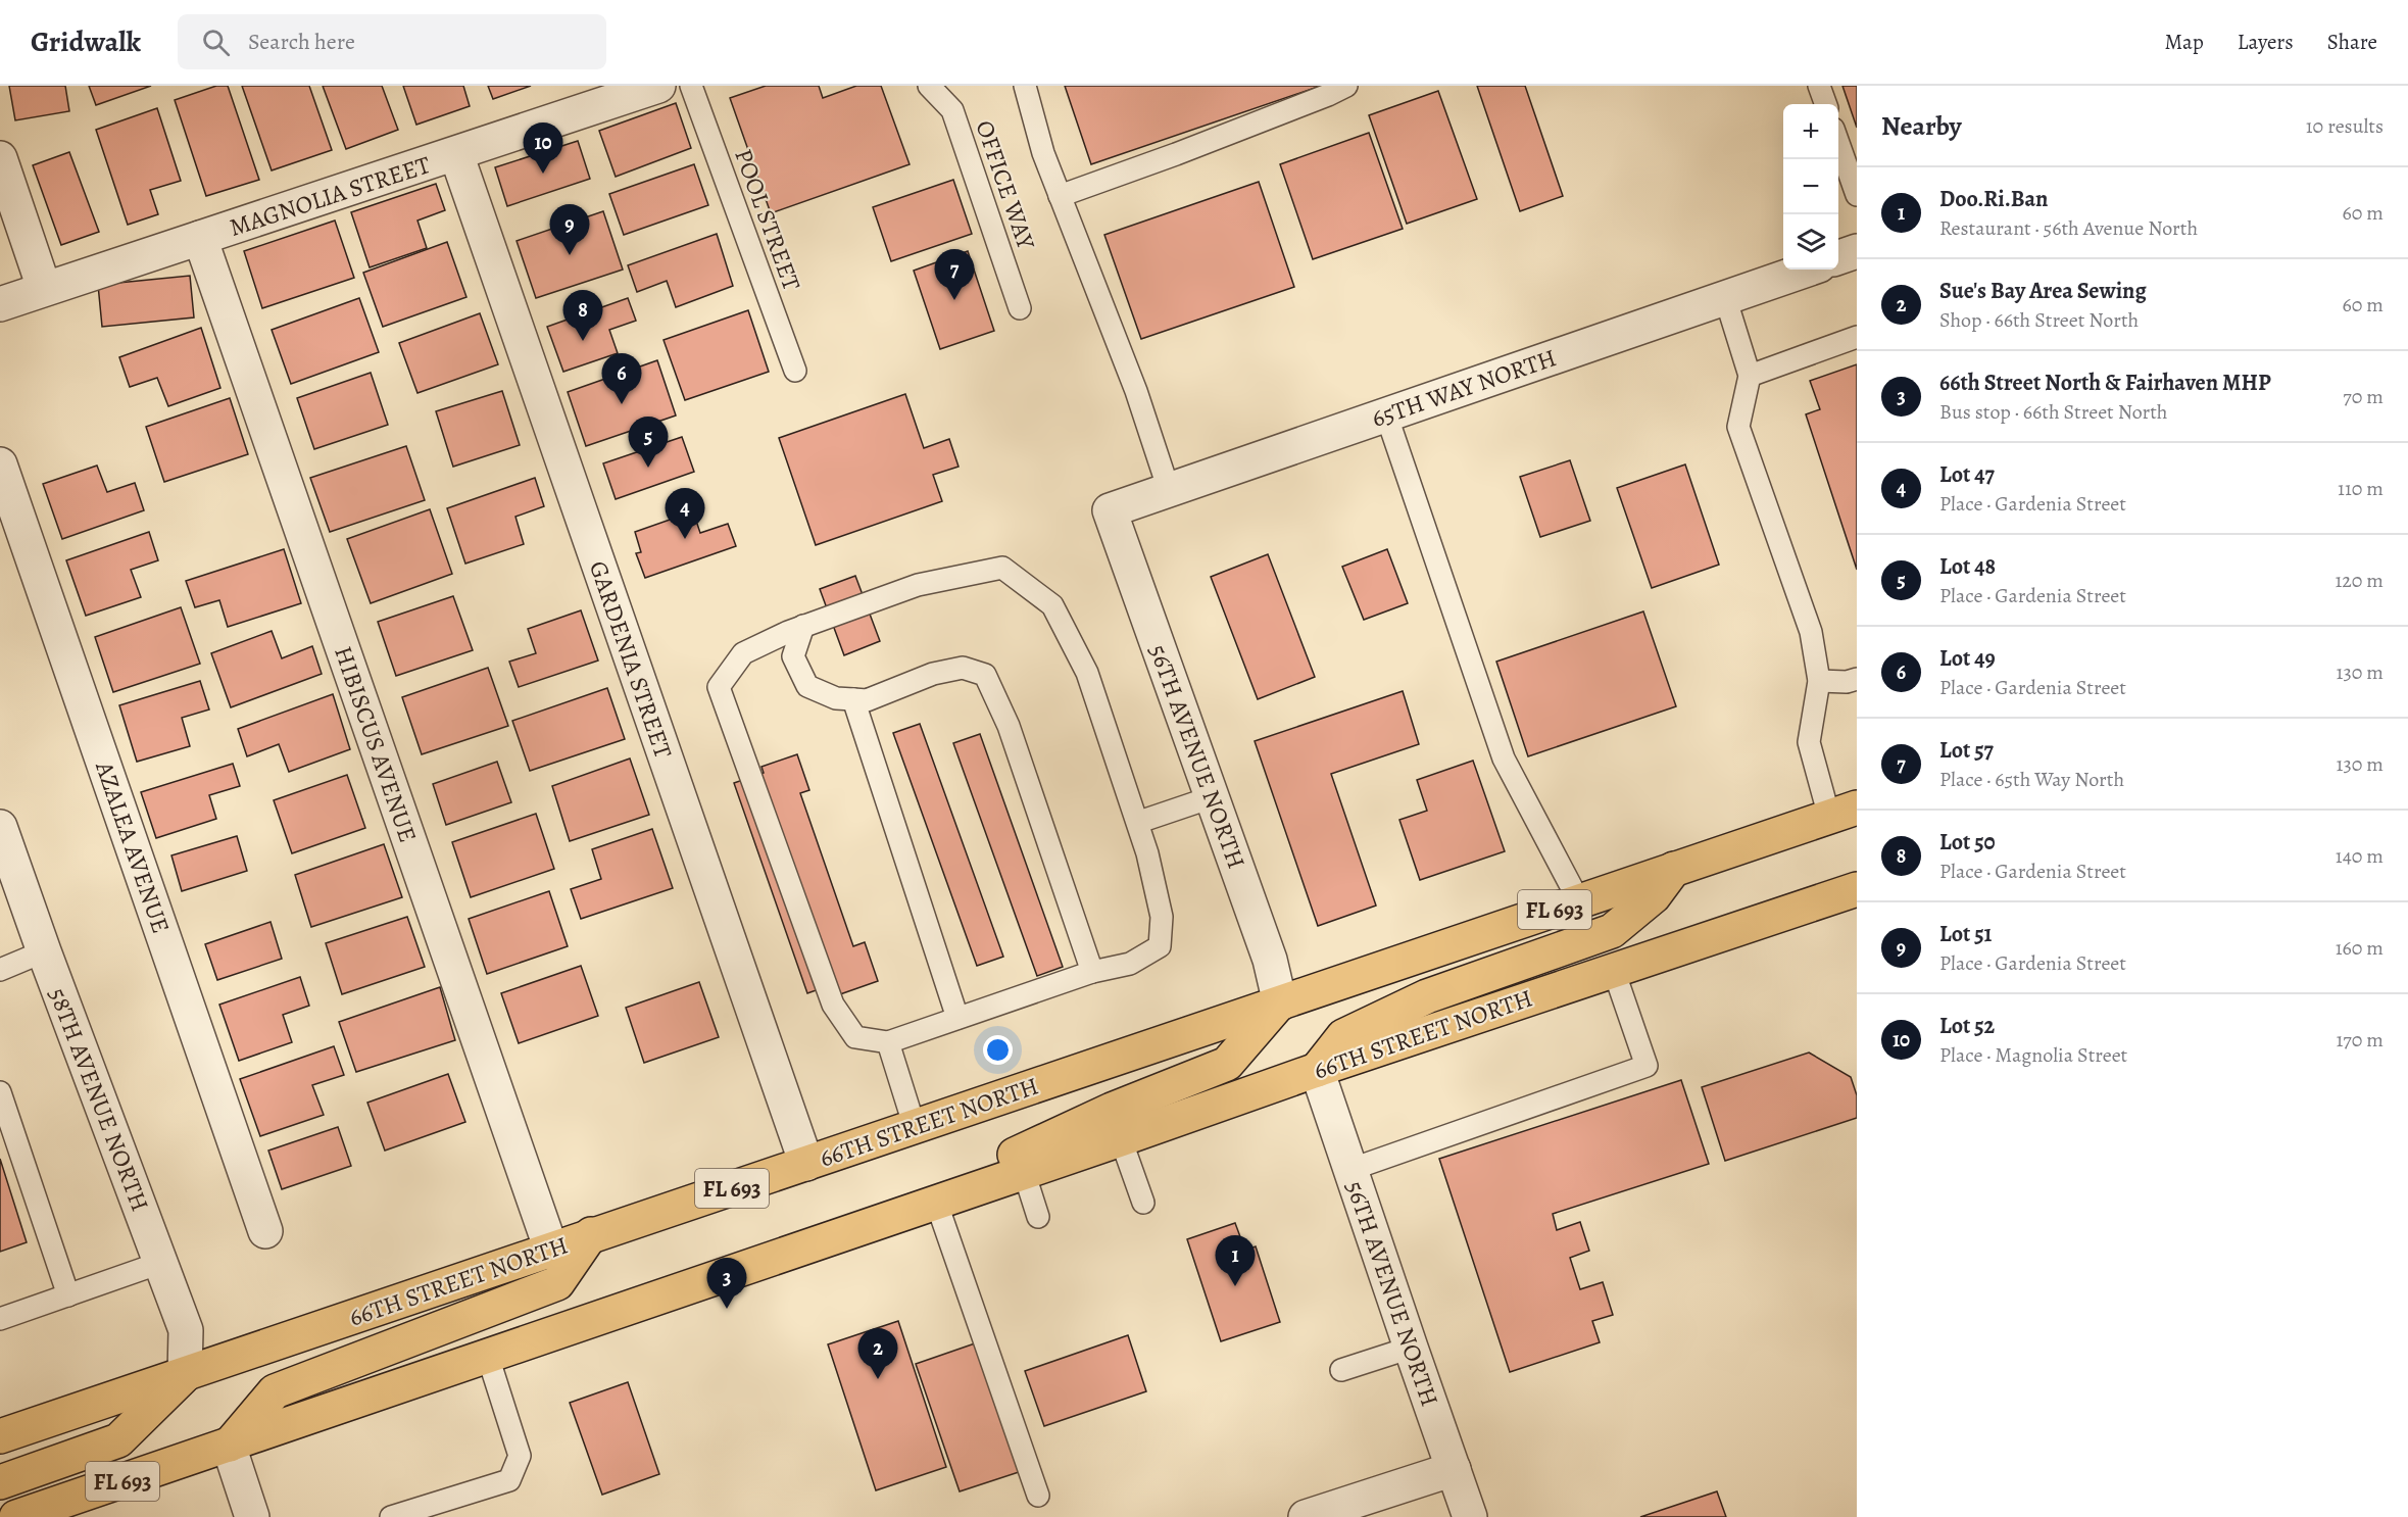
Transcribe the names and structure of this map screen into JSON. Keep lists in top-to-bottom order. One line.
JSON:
{"streets":{"main road":["FL 693","66TH STREET NORTH"],"street":["MAGNOLIA STREET","65TH WAY NORTH","GARDENIA STREET","HIBISCUS AVENUE","56TH AVENUE NORTH","AZALEA AVENUE","58TH AVENUE NORTH"],"lane":["OFFICE WAY","POOL STREET"]},"crossings":[["MAGNOLIA STREET","GARDENIA STREET"],["MAGNOLIA STREET","HIBISCUS AVENUE"],["65TH WAY NORTH","56TH AVENUE NORTH"],["GARDENIA STREET","66TH STREET NORTH"],["HIBISCUS AVENUE","66TH STREET NORTH"],["56TH AVENUE NORTH","66TH STREET NORTH"],["66TH STREET NORTH","58TH AVENUE NORTH"]],"page":{"header":"Gridwalk","search":"Search here","nav":["Map","Layers","Share"],"heading":["Nearby","10 results"],"map_buttons":["+","−"],"pins":["10","9","7","8","6","5","4","1","3","2"],"list":[{"mark":"1","name":"Doo.Ri.Ban","note":"Restaurant · 56th Avenue North","value":"60 m"},{"mark":"2","name":"Sue's Bay Area Sewing","note":"Shop · 66th Street North","value":"60 m"},{"mark":"3","name":"66th Street North & Fairhaven MHP","note":"Bus stop · 66th Street North","value":"70 m"},{"mark":"4","name":"Lot 47","note":"Place · Gardenia Street","value":"110 m"},{"mark":"5","name":"Lot 48","note":"Place · Gardenia Street","value":"120 m"},{"mark":"6","name":"Lot 49","note":"Place · Gardenia Street","value":"130 m"},{"mark":"7","name":"Lot 57","note":"Place · 65th Way North","value":"130 m"},{"mark":"8","name":"Lot 50","note":"Place · Gardenia Street","value":"140 m"},{"mark":"9","name":"Lot 51","note":"Place · Gardenia Street","value":"160 m"},{"mark":"10","name":"Lot 52","note":"Place · Magnolia Street","value":"170 m"}]}}
